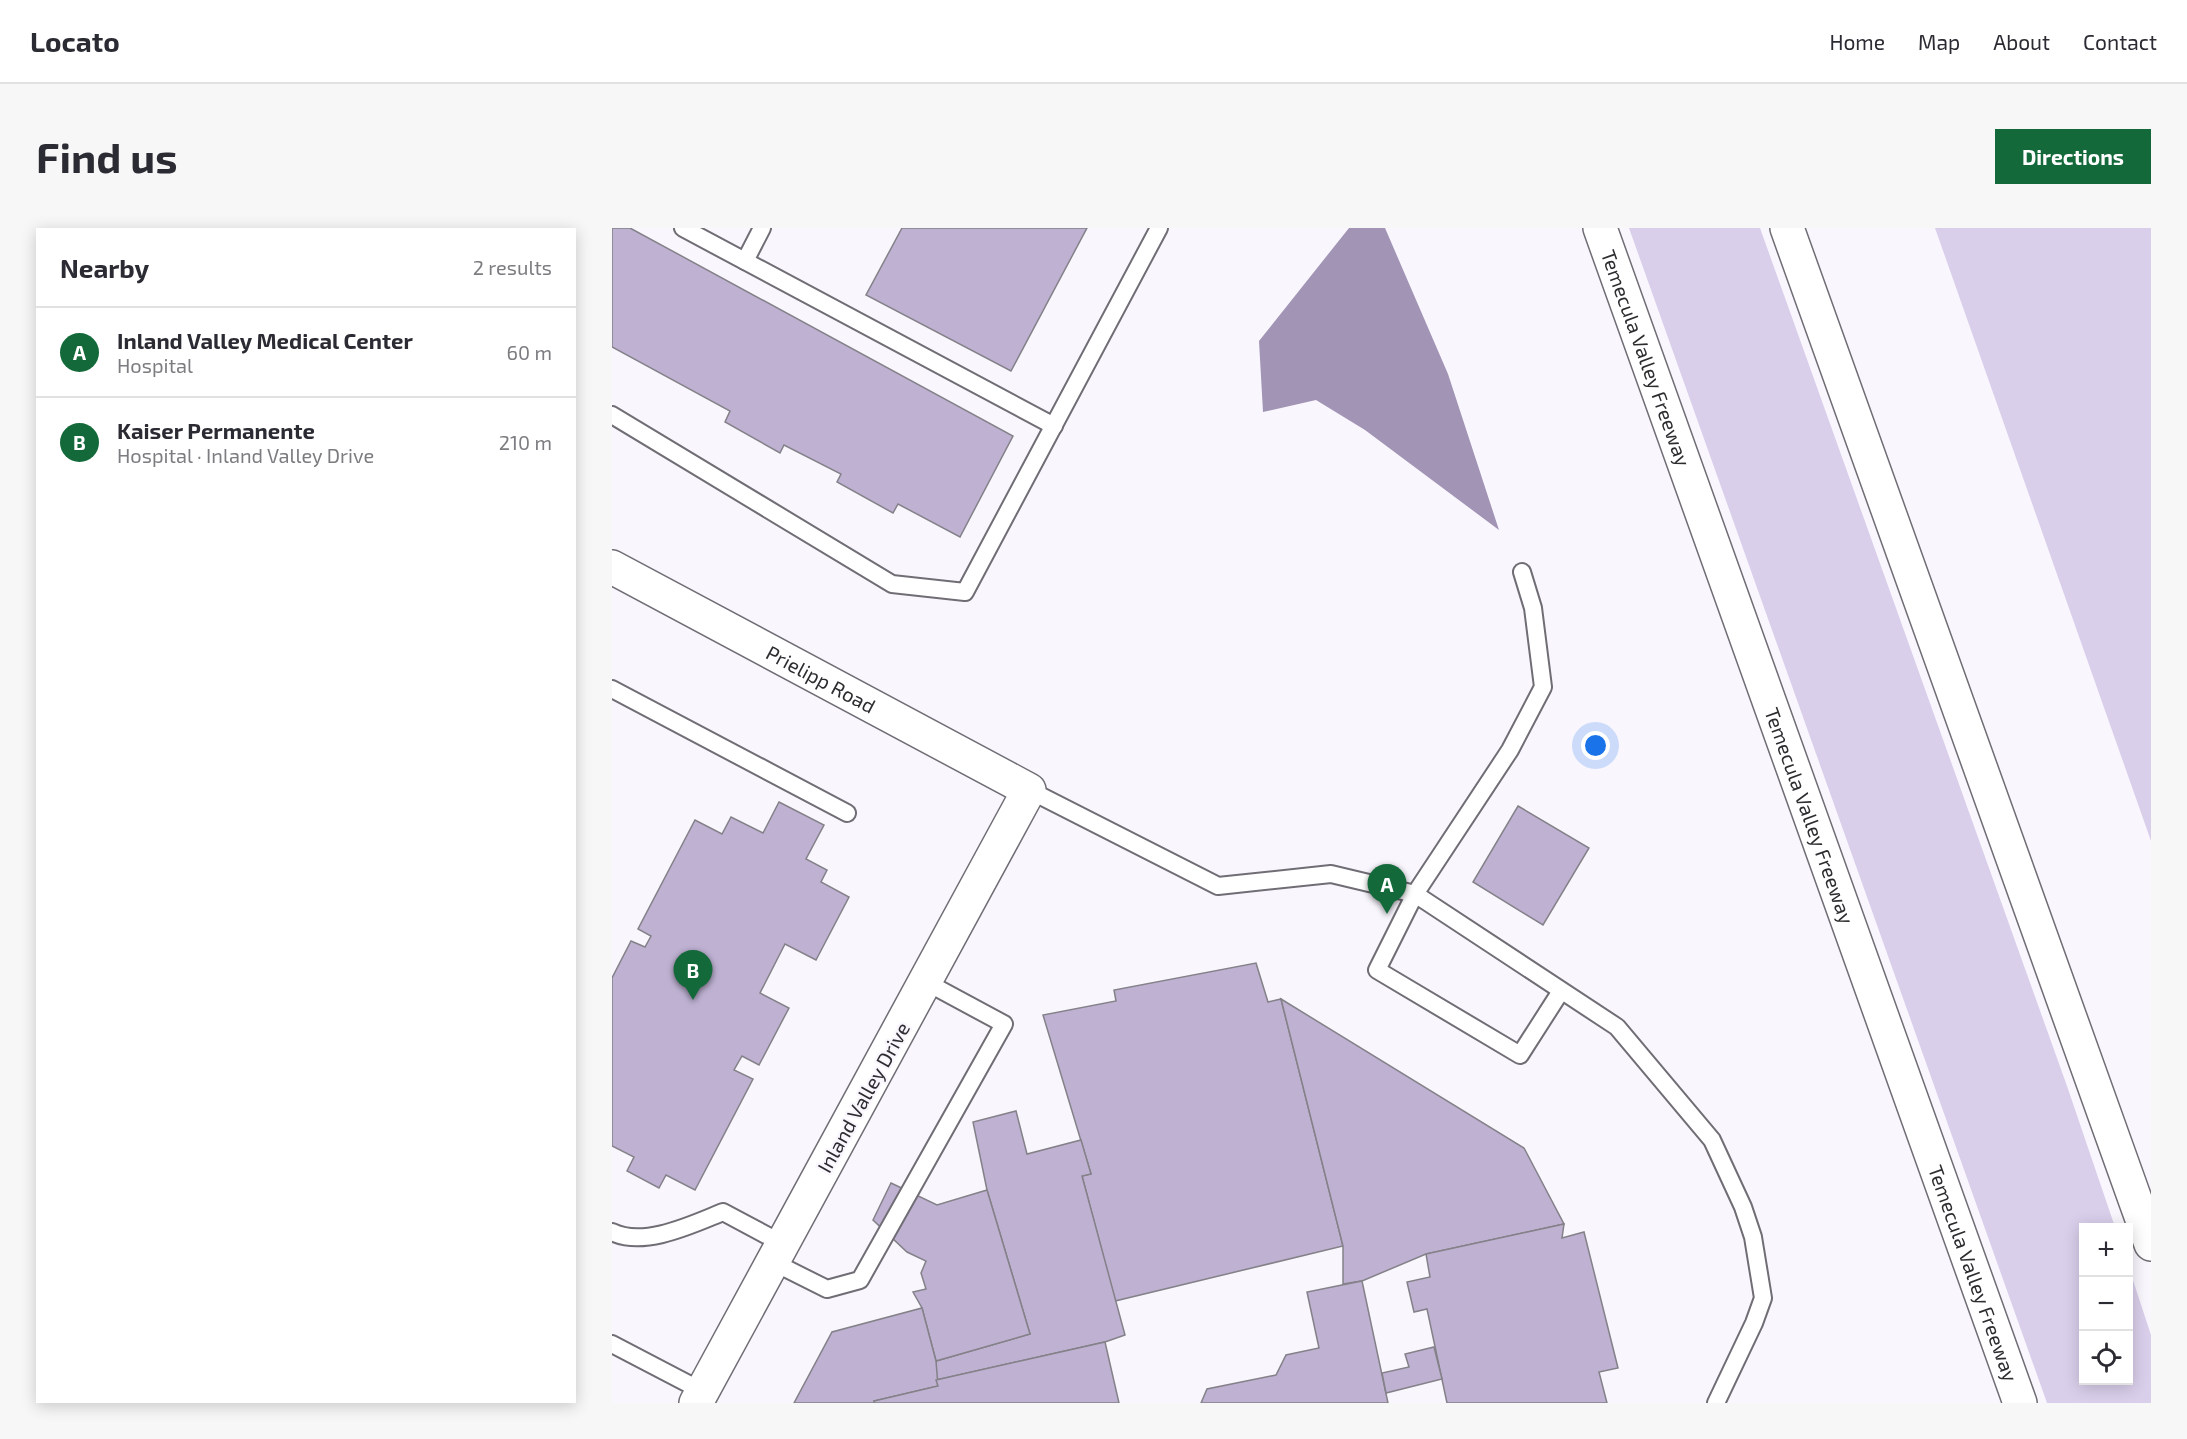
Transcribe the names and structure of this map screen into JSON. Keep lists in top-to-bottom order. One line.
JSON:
{"streets":{"main road":["Temecula Valley Freeway","Prielipp Road","Inland Valley Drive"]},"crossings":[["Prielipp Road","Inland Valley Drive"]],"page":{"header":"Locato","nav":["Home","Map","About","Contact"],"buttons":"Directions","title":"Find us","heading":["Nearby","2 results"],"list":[{"mark":"A","name":"Inland Valley Medical Center","note":"Hospital","value":"60 m"},{"mark":"B","name":"Kaiser Permanente","note":"Hospital · Inland Valley Drive","value":"210 m"}],"pins":["A","B"],"map_buttons":["+","−"]}}
